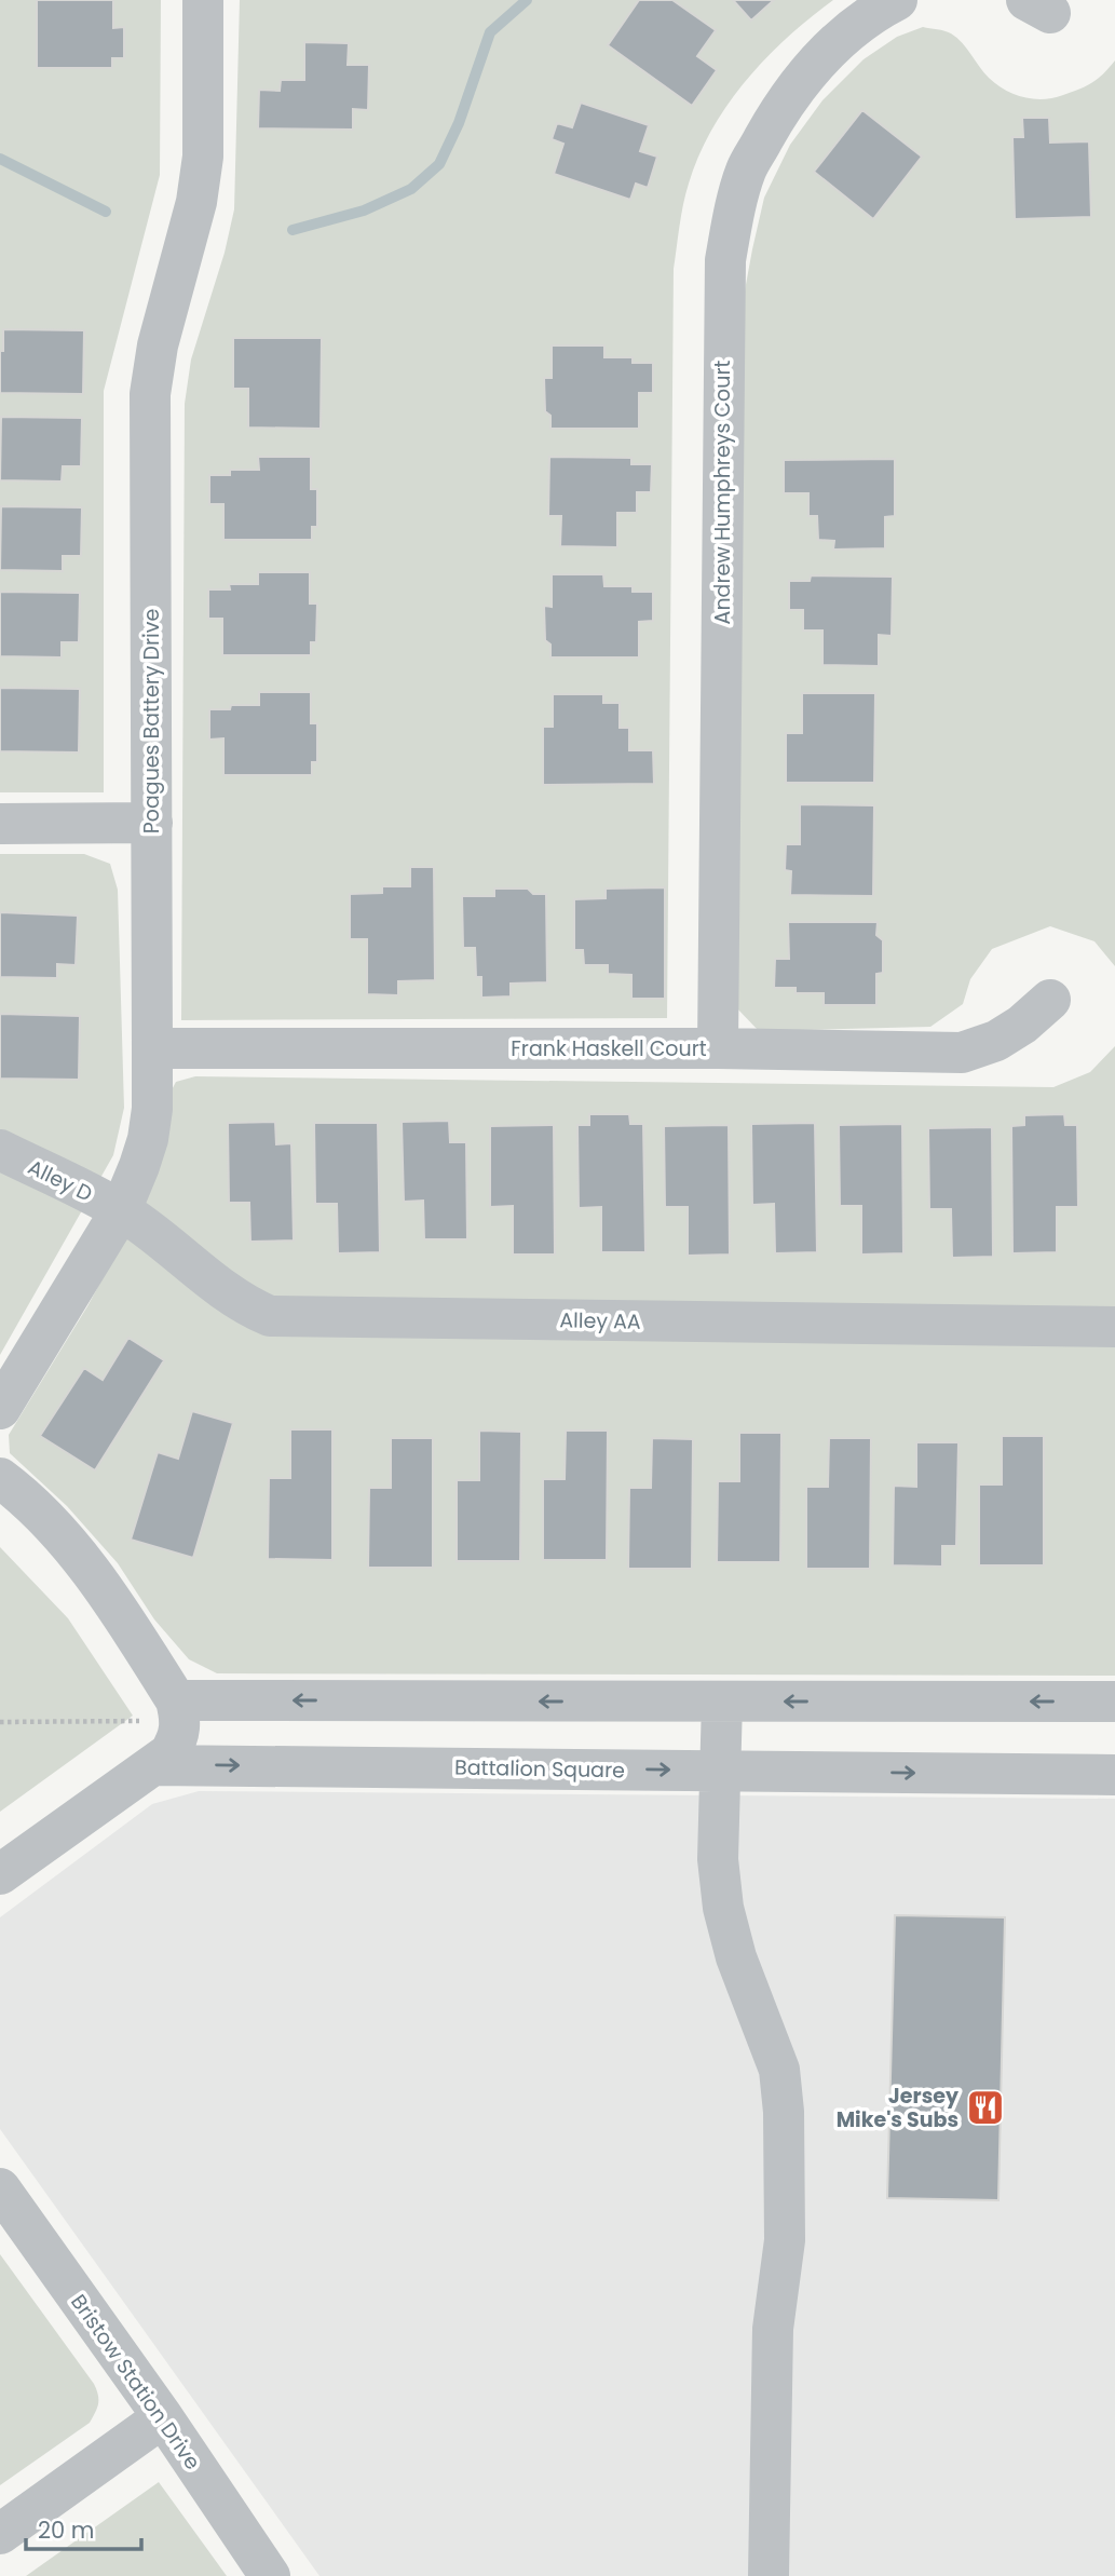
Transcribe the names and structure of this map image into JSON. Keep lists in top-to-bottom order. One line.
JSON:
{"streets":{"street":["Andrew Humphreys Court","Poagues Battery Drive","Frank Haskell Court","Alley D","Alley AA","Battalion Square","Bristow Station Drive"]},"crossings":[["Andrew Humphreys Court","Frank Haskell Court"],["Poagues Battery Drive","Frank Haskell Court"],["Poagues Battery Drive","Alley D"],["Poagues Battery Drive","Alley AA"],["Alley D","Alley AA"]],"places":{"restaurant":["Jersey Mike's Subs"]},"scale_bar":"20 m"}
